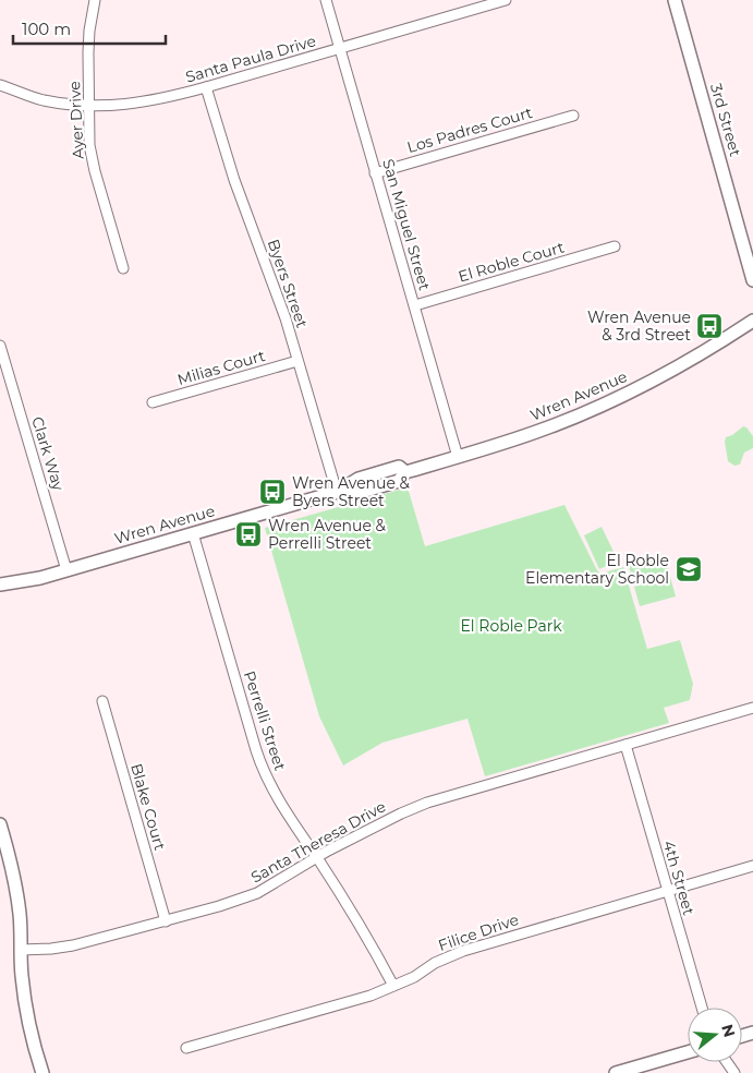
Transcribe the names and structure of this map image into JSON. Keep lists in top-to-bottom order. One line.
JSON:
{"streets":{"street":["Santa Paula Drive","Ayer Drive","3rd Street","Los Padres Court","San Miguel Street","El Roble Court","Byers Street","Milias Court","Wren Avenue","Clark Way","Perrelli Street","Blake Court","Santa Theresa Drive","4th Street","Filice Drive"]},"crossings":[["Santa Paula Drive","Ayer Drive"],["Santa Paula Drive","San Miguel Street"],["Santa Paula Drive","Byers Street"],["Los Padres Court","San Miguel Street"],["San Miguel Street","El Roble Court"],["San Miguel Street","Wren Avenue"],["Byers Street","Milias Court"],["Byers Street","Wren Avenue"],["Wren Avenue","Clark Way"],["Wren Avenue","Perrelli Street"],["Perrelli Street","Santa Theresa Drive"],["Perrelli Street","Filice Drive"],["Blake Court","Santa Theresa Drive"],["Santa Theresa Drive","4th Street"],["4th Street","Filice Drive"]],"parks":["El Roble Park"],"places":{"bus stop":["Wren Avenue & 3rd Street","Wren Avenue & Byers Street","Wren Avenue & Perrelli Street"],"school or university":["El Roble Elementary School"]},"scale_bar":"100 m","north":"right"}
